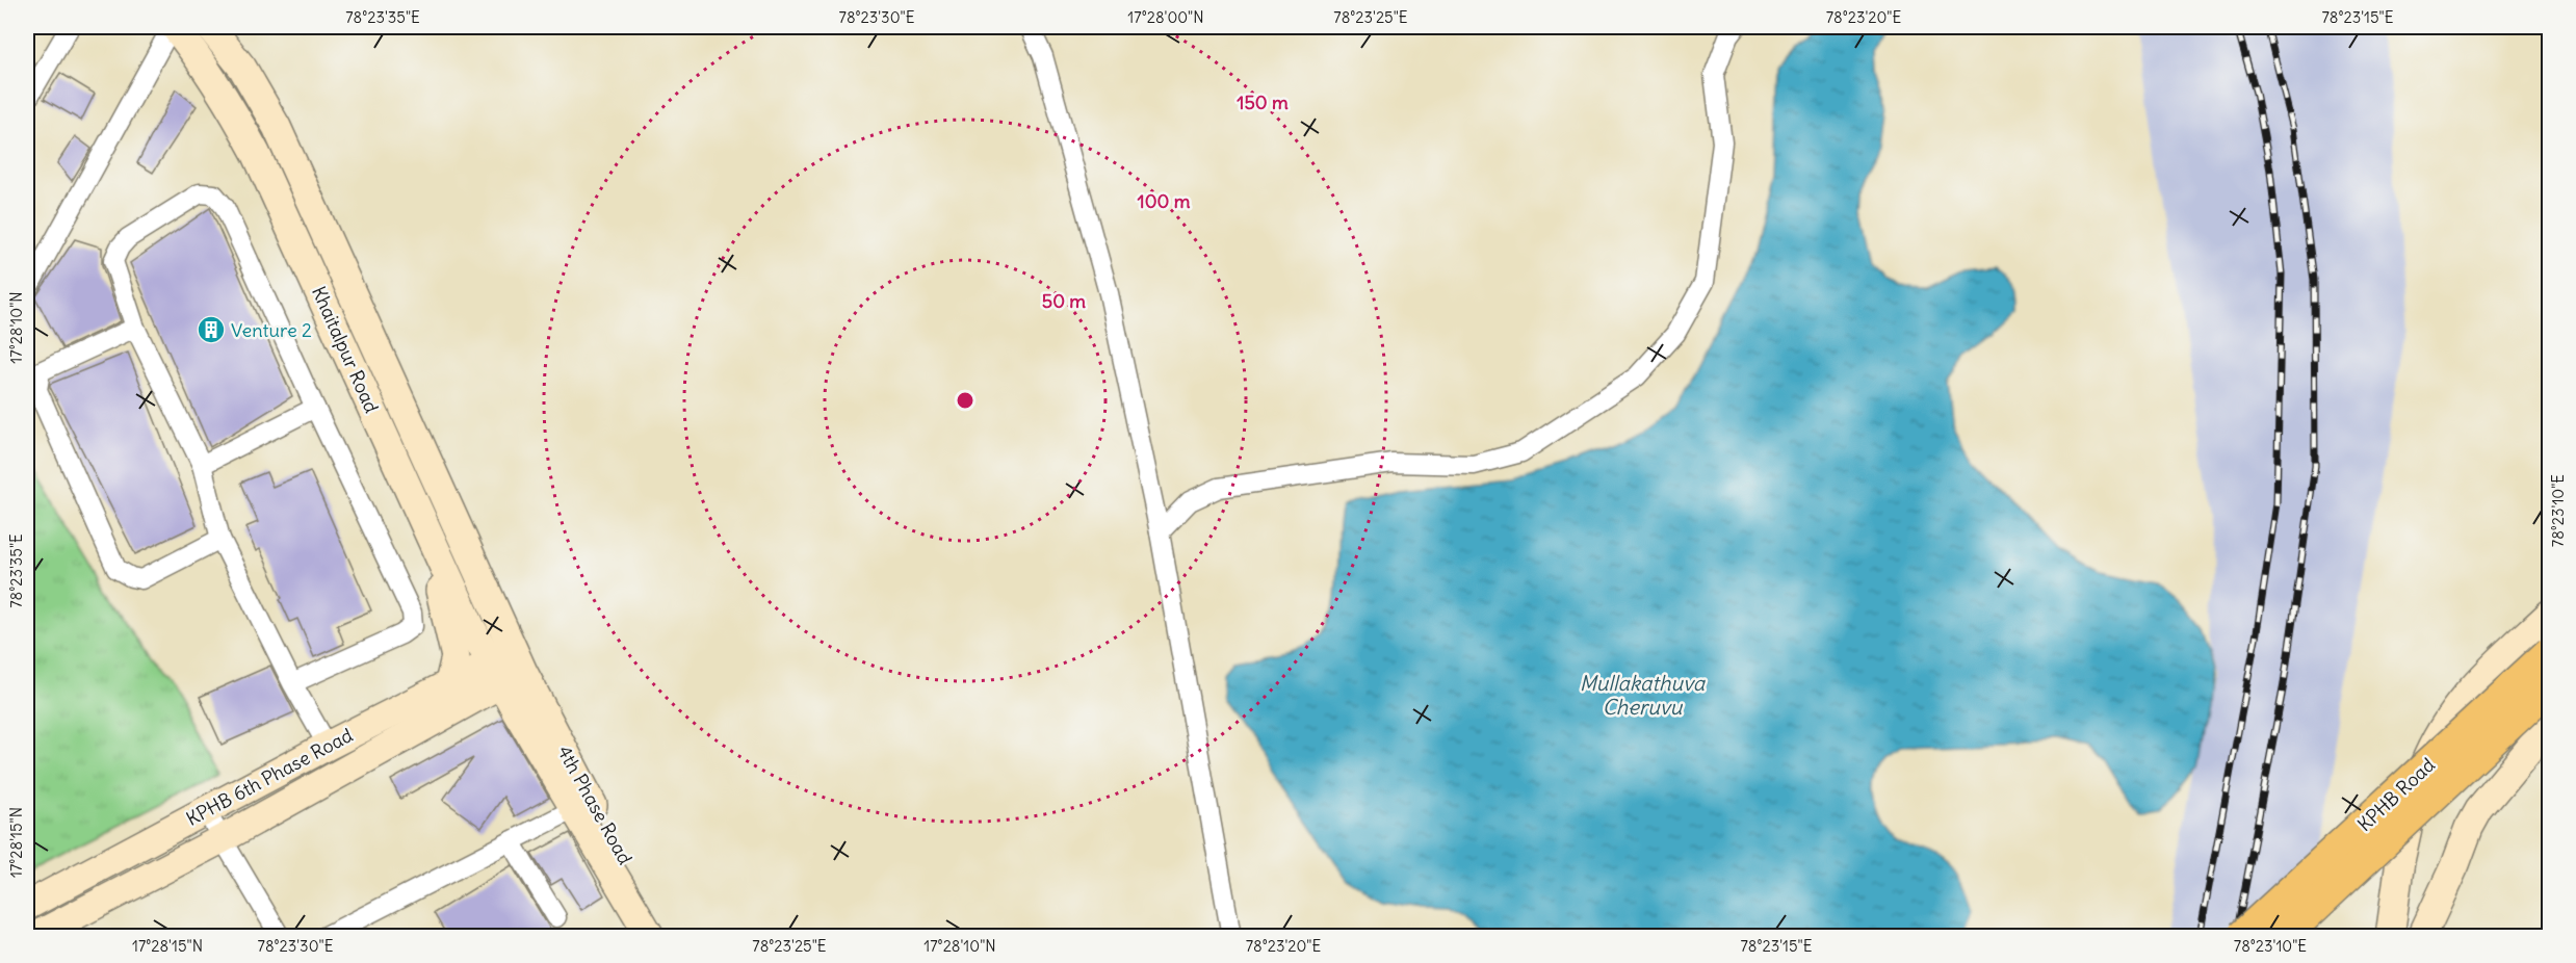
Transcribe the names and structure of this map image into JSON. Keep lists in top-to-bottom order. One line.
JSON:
{"streets":{"main road":["KPHB Road"],"street":["Khaitalpur Road","KPHB 6th Phase Road","4th Phase Road"]},"crossings":[["Khaitalpur Road","KPHB 6th Phase Road"],["Khaitalpur Road","4th Phase Road"],["KPHB 6th Phase Road","4th Phase Road"]],"water":["Mullakathuva Cheruvu"],"places":{"building":["Venture 2"]},"coordinates":["78°23'35\"E","78°23'30\"E","17°28'00\"N","78°23'25\"E","78°23'20\"E","78°23'15\"E","17°28'10\"N","78°23'10\"E","17°28'15\"N"],"rings":["150 m","100 m","50 m"]}
